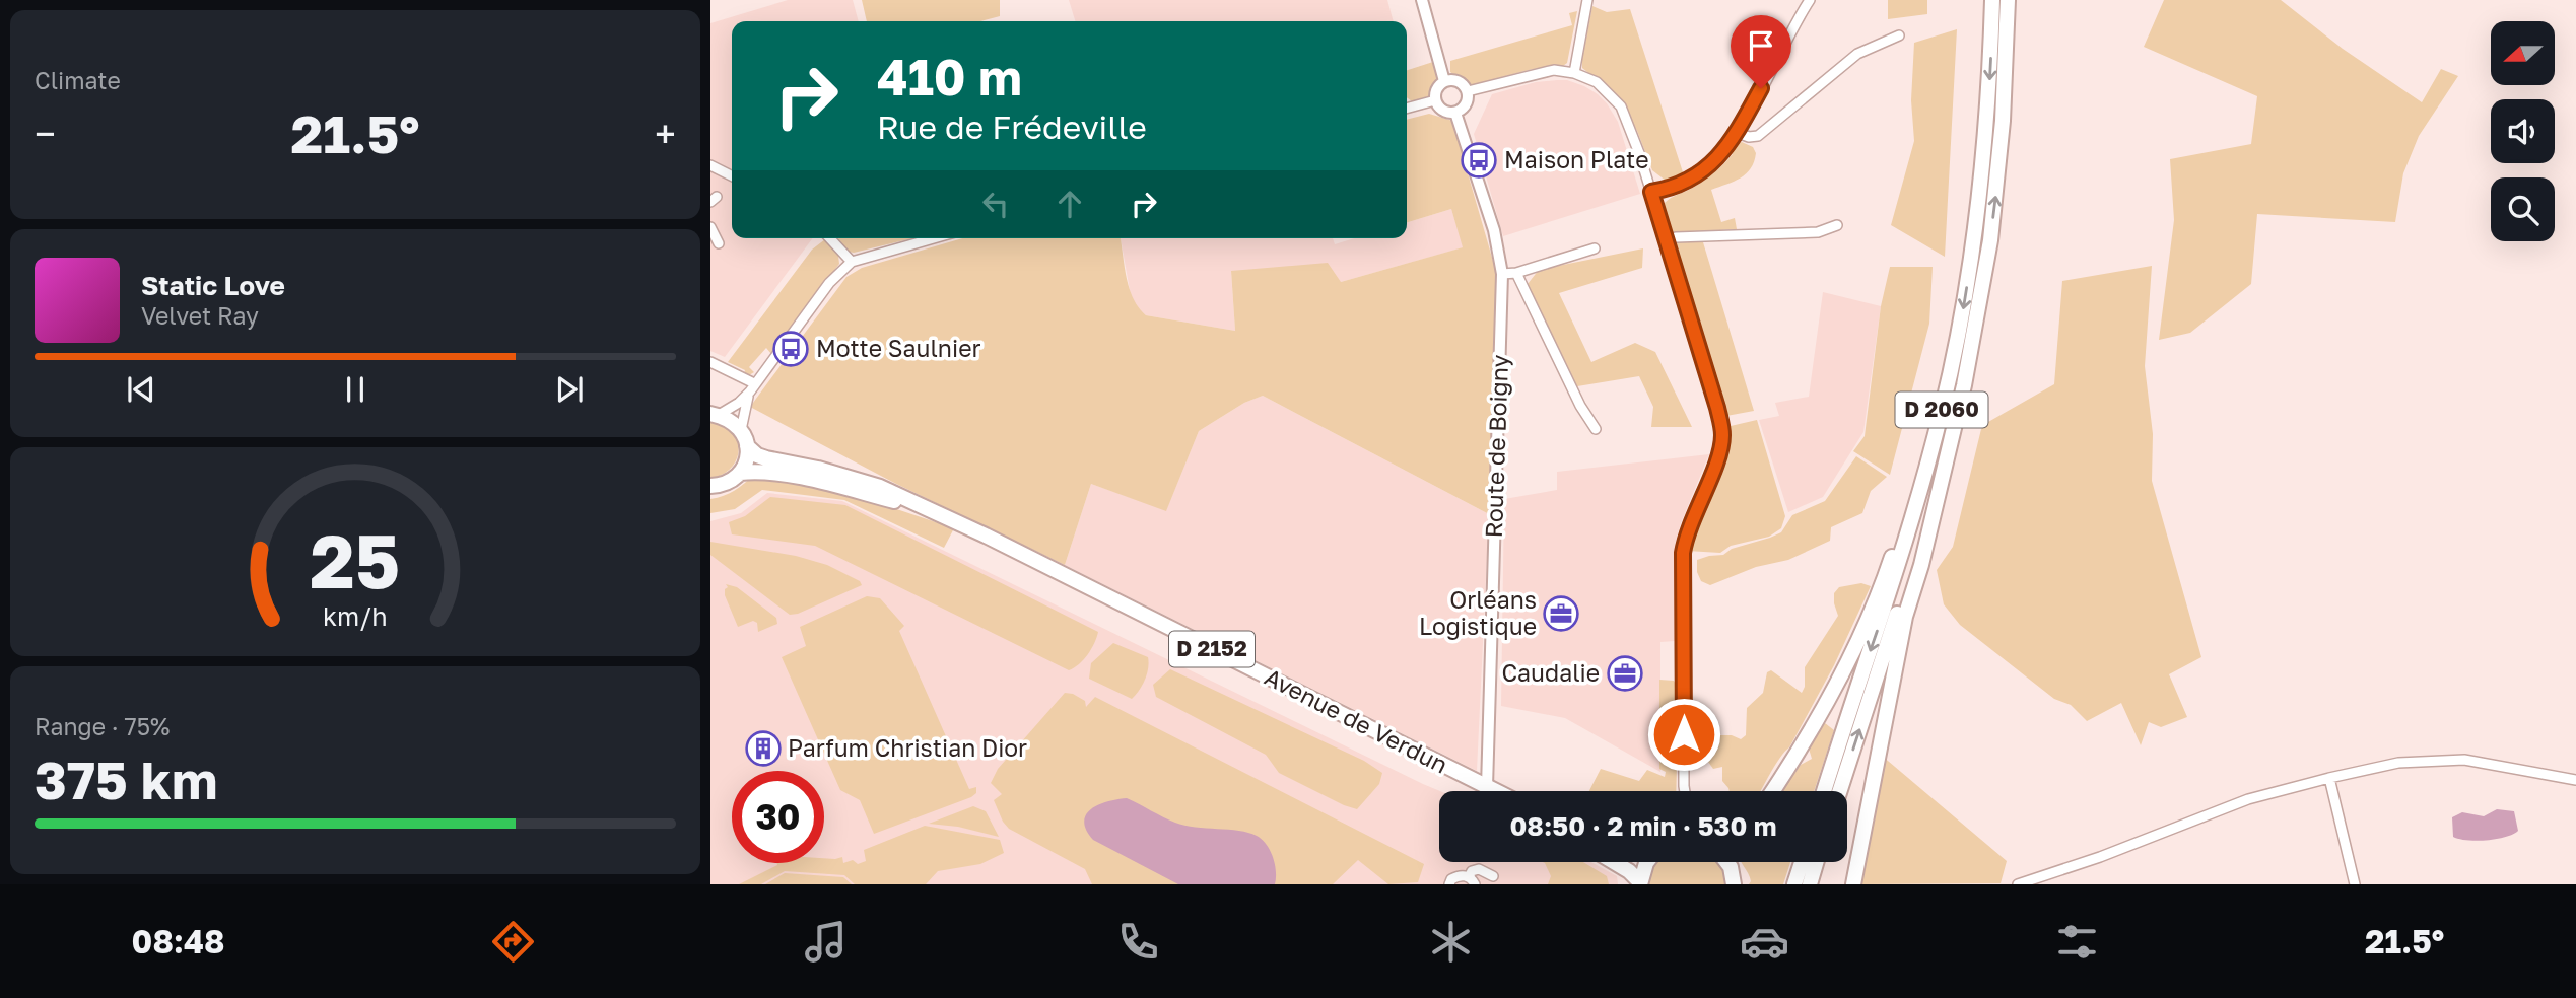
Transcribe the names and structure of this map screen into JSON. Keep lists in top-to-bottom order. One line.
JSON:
{"streets":{"main road":["D 2060","D 2152","Avenue de Verdun"],"street":["Route de Boigny"]},"crossings":[["Route de Boigny","Avenue de Verdun"]],"places":{"bus stop":["Maison Plate","Motte Saulnier"],"office":["Orléans Logistique","Caudalie"],"building":["Parfum Christian Dior"]},"north":"left","page":{"tile":["Climate",["Range · 75%","375 km"]],"turn":["410 m","Rue de Frédeville"],"heat":["−","21.5°","+"],"song":["Static Love","Velvet Ray"],"limit":"30","trip":"08:50 · 2 min · 530 m","tabs":["08:48","21.5°"],"gauge":["25","km/h"]}}
